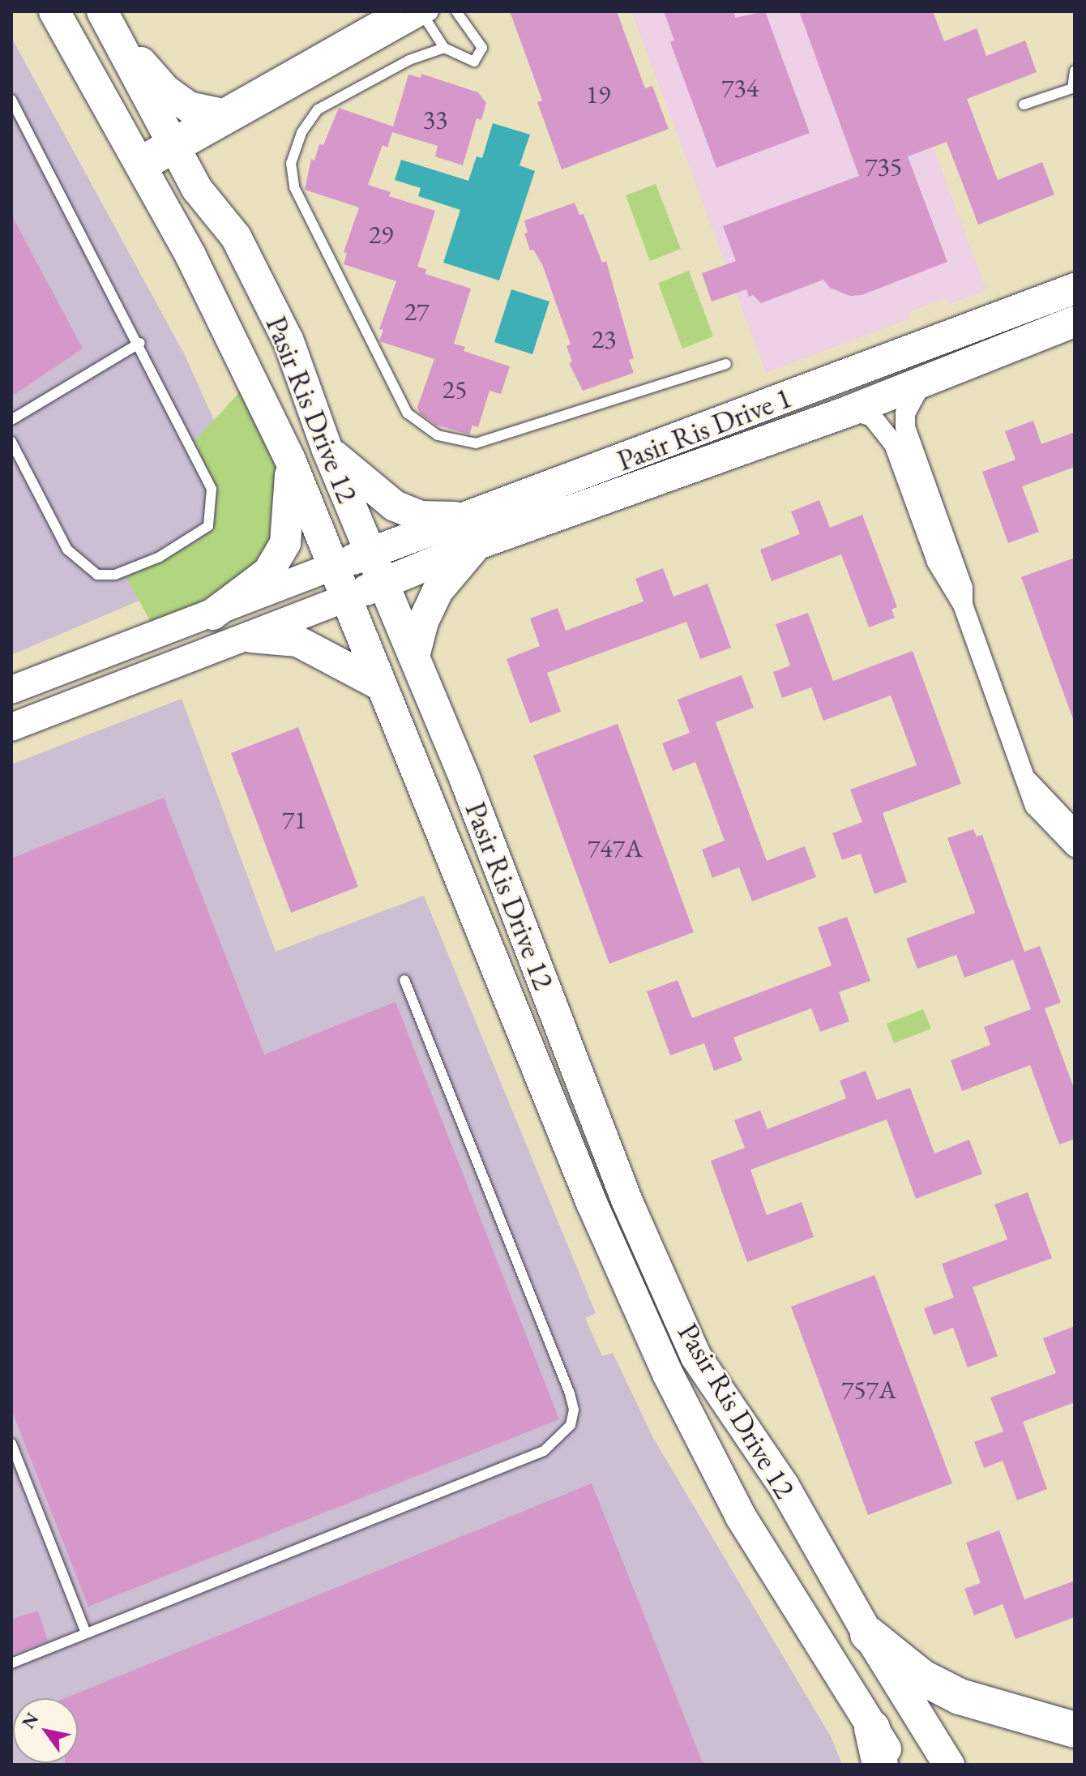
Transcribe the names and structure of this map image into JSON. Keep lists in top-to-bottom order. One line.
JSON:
{"streets":{"main road":["Pasir Ris Drive 12","Pasir Ris Drive 1"]},"crossings":[["Pasir Ris Drive 12","Pasir Ris Drive 1"]],"house_numbers":["734","19","33","735","29","27","23","25","71","747A","757A"],"north":"top left"}
